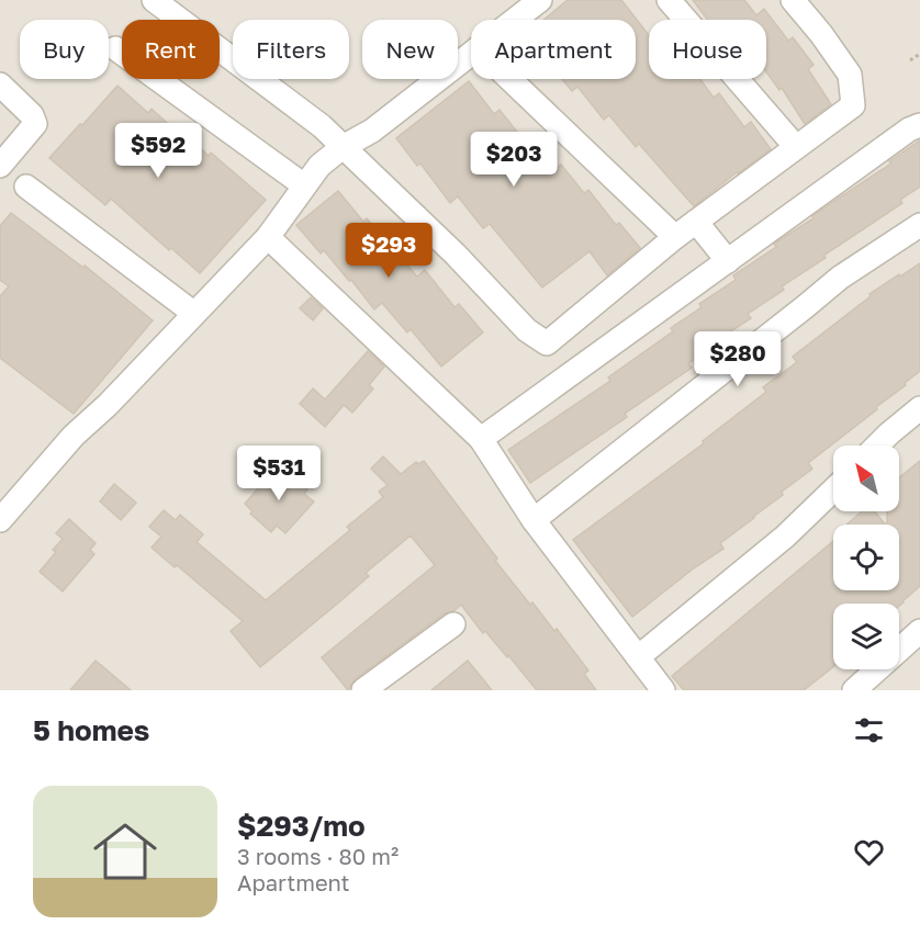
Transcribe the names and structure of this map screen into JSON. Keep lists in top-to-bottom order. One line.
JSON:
{"north":"top left","page":{"chip":["Buy","Rent","Filters","New","Apartment","House"],"price":["$592","$203","$293","$280","$531"],"heading":"5 homes","list":[{"name":"$293/mo","note":"3 rooms · 80 m² · Apartment"}]}}
